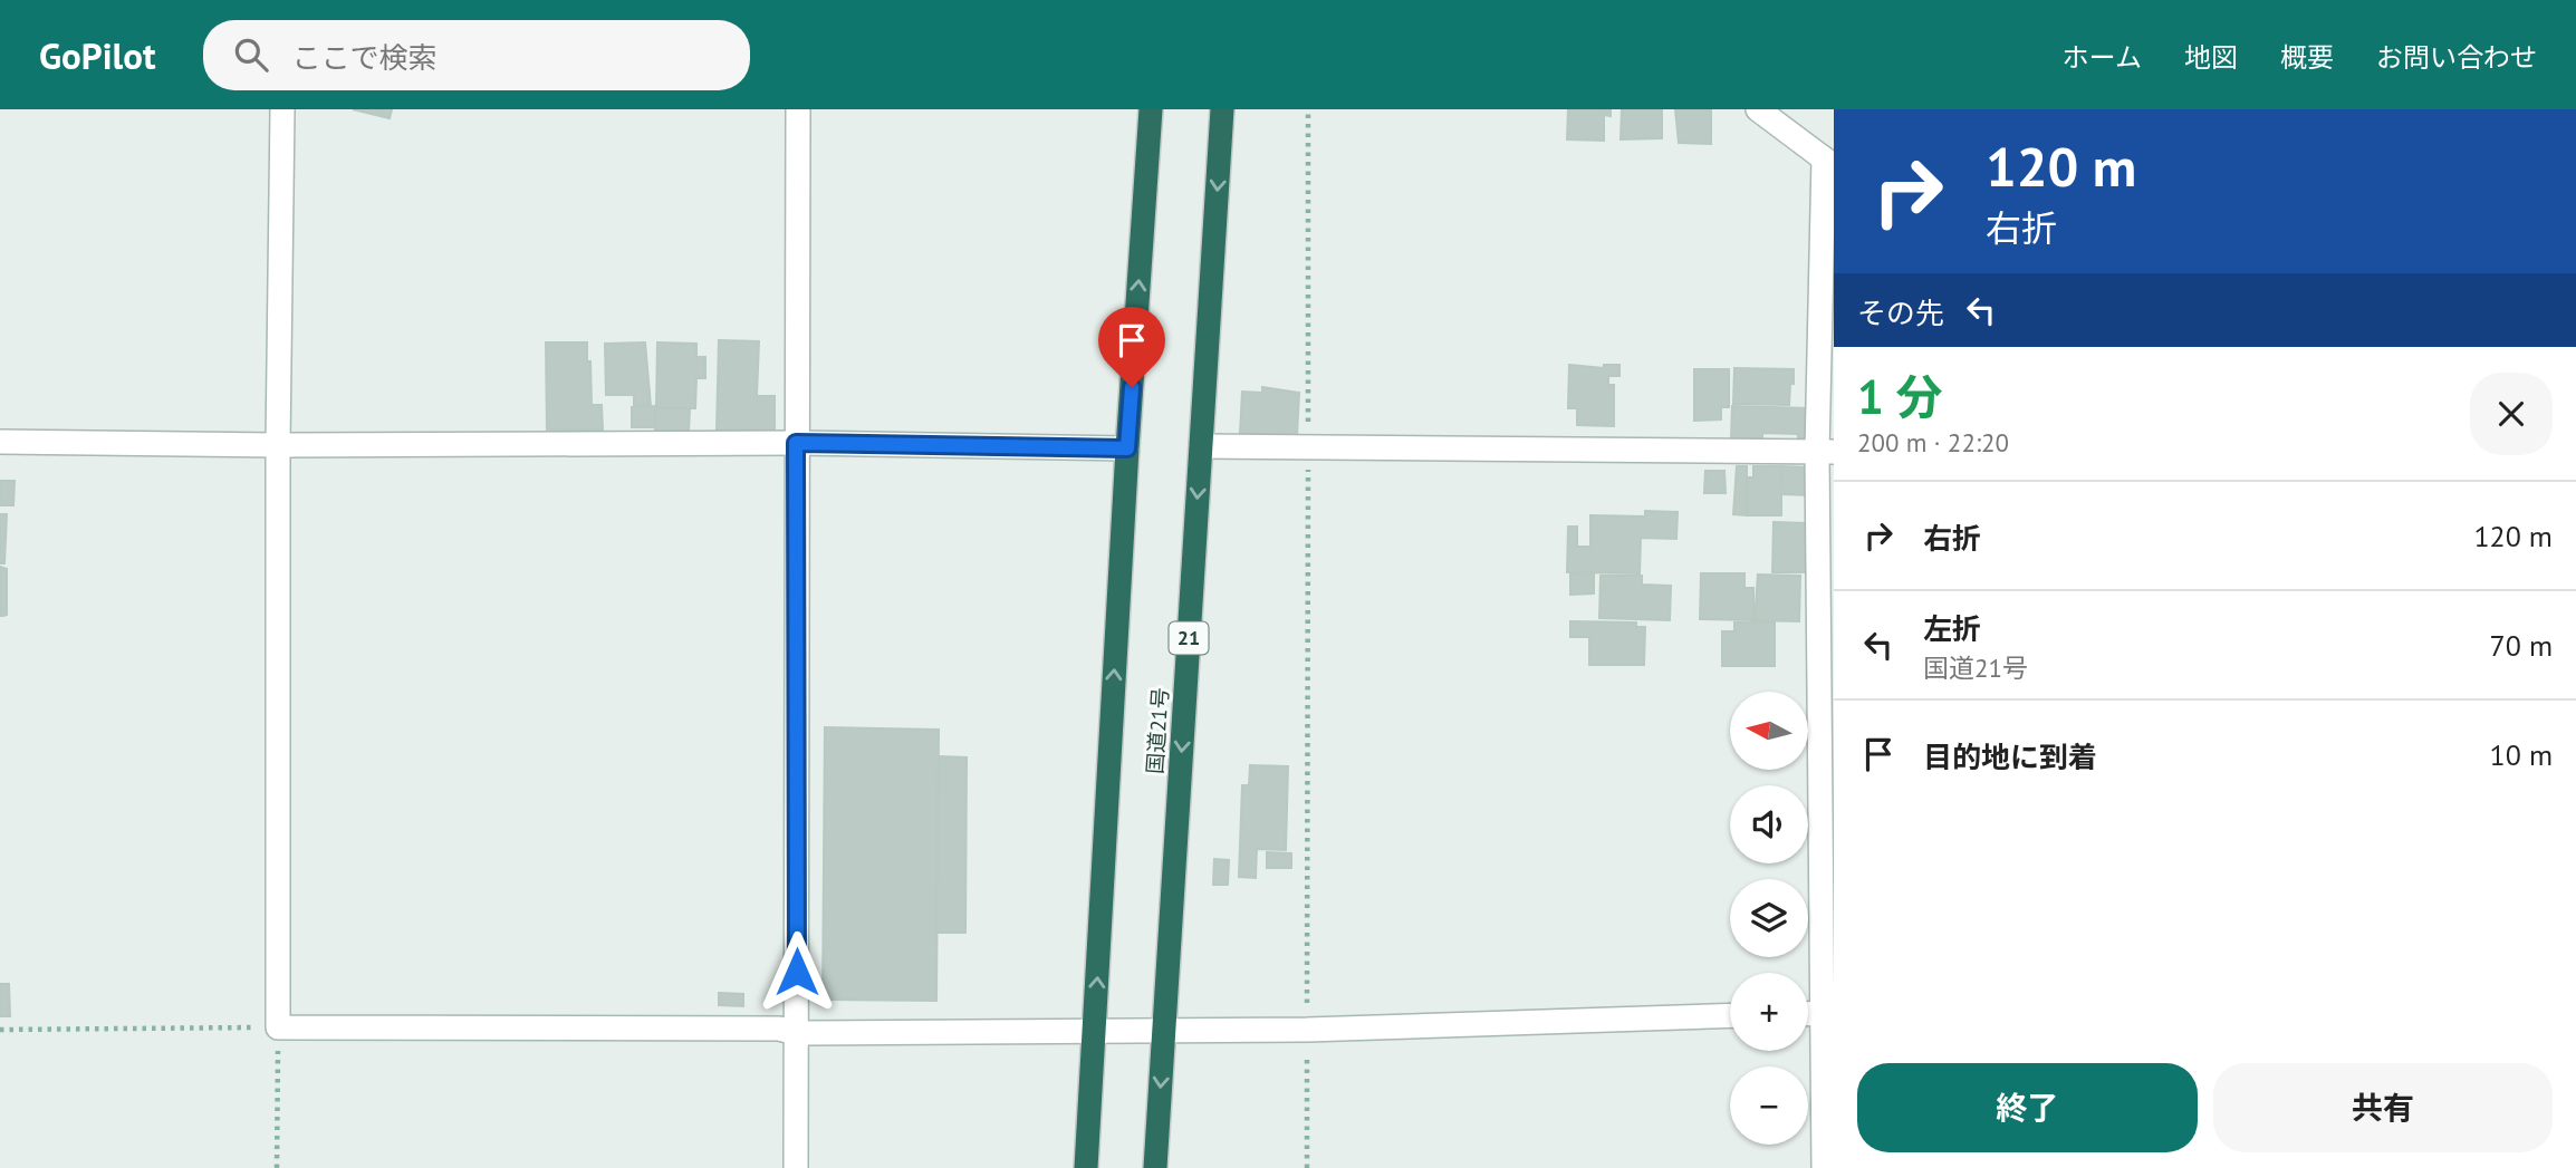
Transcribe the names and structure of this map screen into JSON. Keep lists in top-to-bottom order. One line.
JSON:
{"streets":{"highway":["21","国道21号"]},"north":"left","page":{"header":"GoPilot","search":"ここで検索","nav":["ホーム","地図","概要","お問い合わせ"],"turn":["120 m","右折"],"then":"その先","heading":["1 分","200 m · 22:20"],"list":[{"name":"右折","value":"120 m"},{"name":"左折","note":"国道21号","value":"70 m"},{"name":"目的地に到着","value":"10 m"}],"map_buttons":["+","−"],"buttons":["終了","共有"]}}
